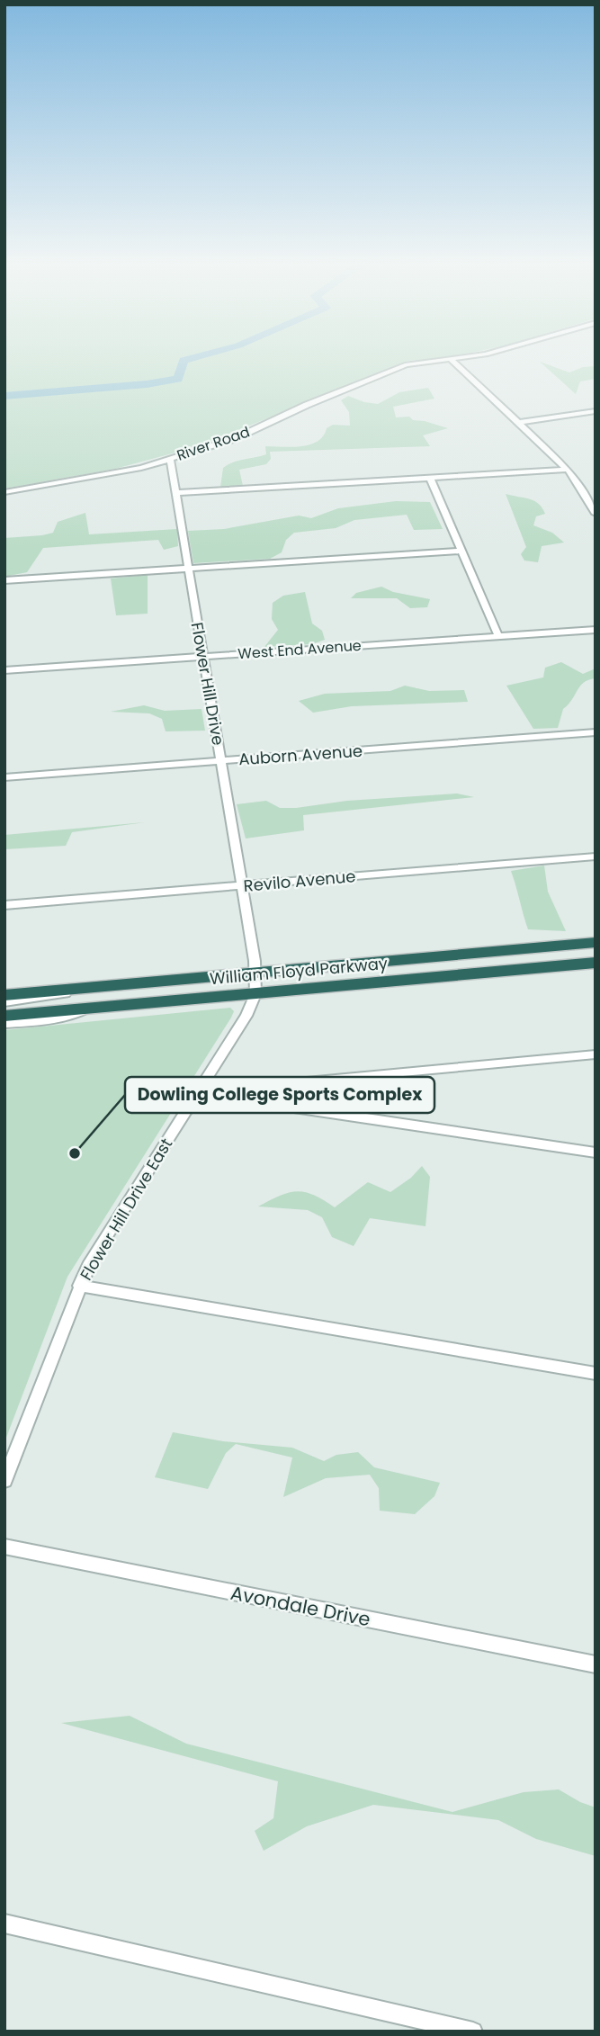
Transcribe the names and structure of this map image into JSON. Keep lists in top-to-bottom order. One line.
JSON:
{"streets":{"highway":["William Floyd Parkway"],"street":["River Road","West End Avenue","Flower Hill Drive","Auborn Avenue","Revilo Avenue","Flower Hill Drive East","Avondale Drive"]},"crossings":[["River Road","Flower Hill Drive"],["West End Avenue","Flower Hill Drive"],["Flower Hill Drive","Auborn Avenue"],["Flower Hill Drive","Revilo Avenue"],["Flower Hill Drive","William Floyd Parkway"],["Flower Hill Drive","Flower Hill Drive East"],["William Floyd Parkway","Flower Hill Drive East"]],"places":["Dowling College Sports Complex"]}
